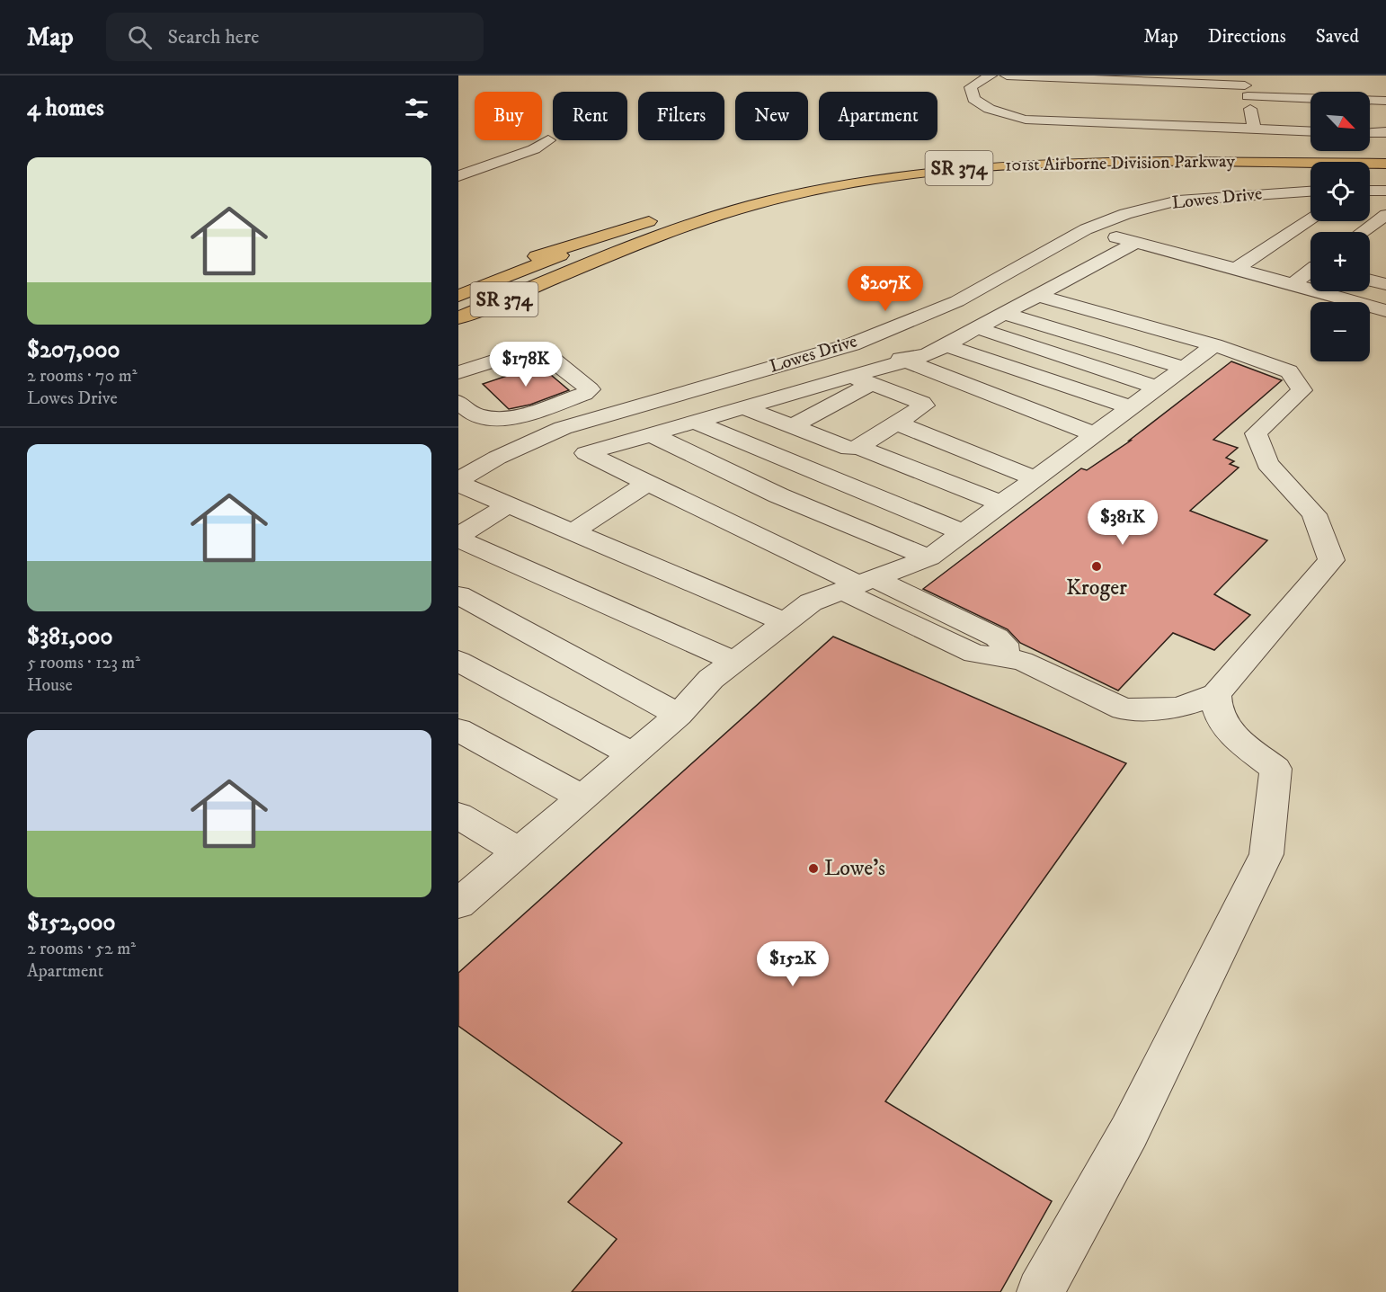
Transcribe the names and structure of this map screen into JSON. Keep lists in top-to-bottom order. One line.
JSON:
{"streets":{"highway":["101st Airborne Division Parkway","SR 374"],"street":["Lowes Drive"]},"places":["Kroger","Lowe's"],"north":"bottom right","page":{"header":"Map","search":"Search here","nav":["Map","Directions","Saved"],"heading":"4 homes","map_buttons":["+","−"],"chip":["Buy","Rent","Filters","New","Apartment"],"list":[{"name":"$207,000","note":"2 rooms · 70 m² · Lowes Drive"},{"name":"$381,000","note":"5 rooms · 123 m² · House"},{"name":"$152,000","note":"2 rooms · 52 m² · Apartment"}],"price":["$207K","$178K","$381K","$152K"]}}
